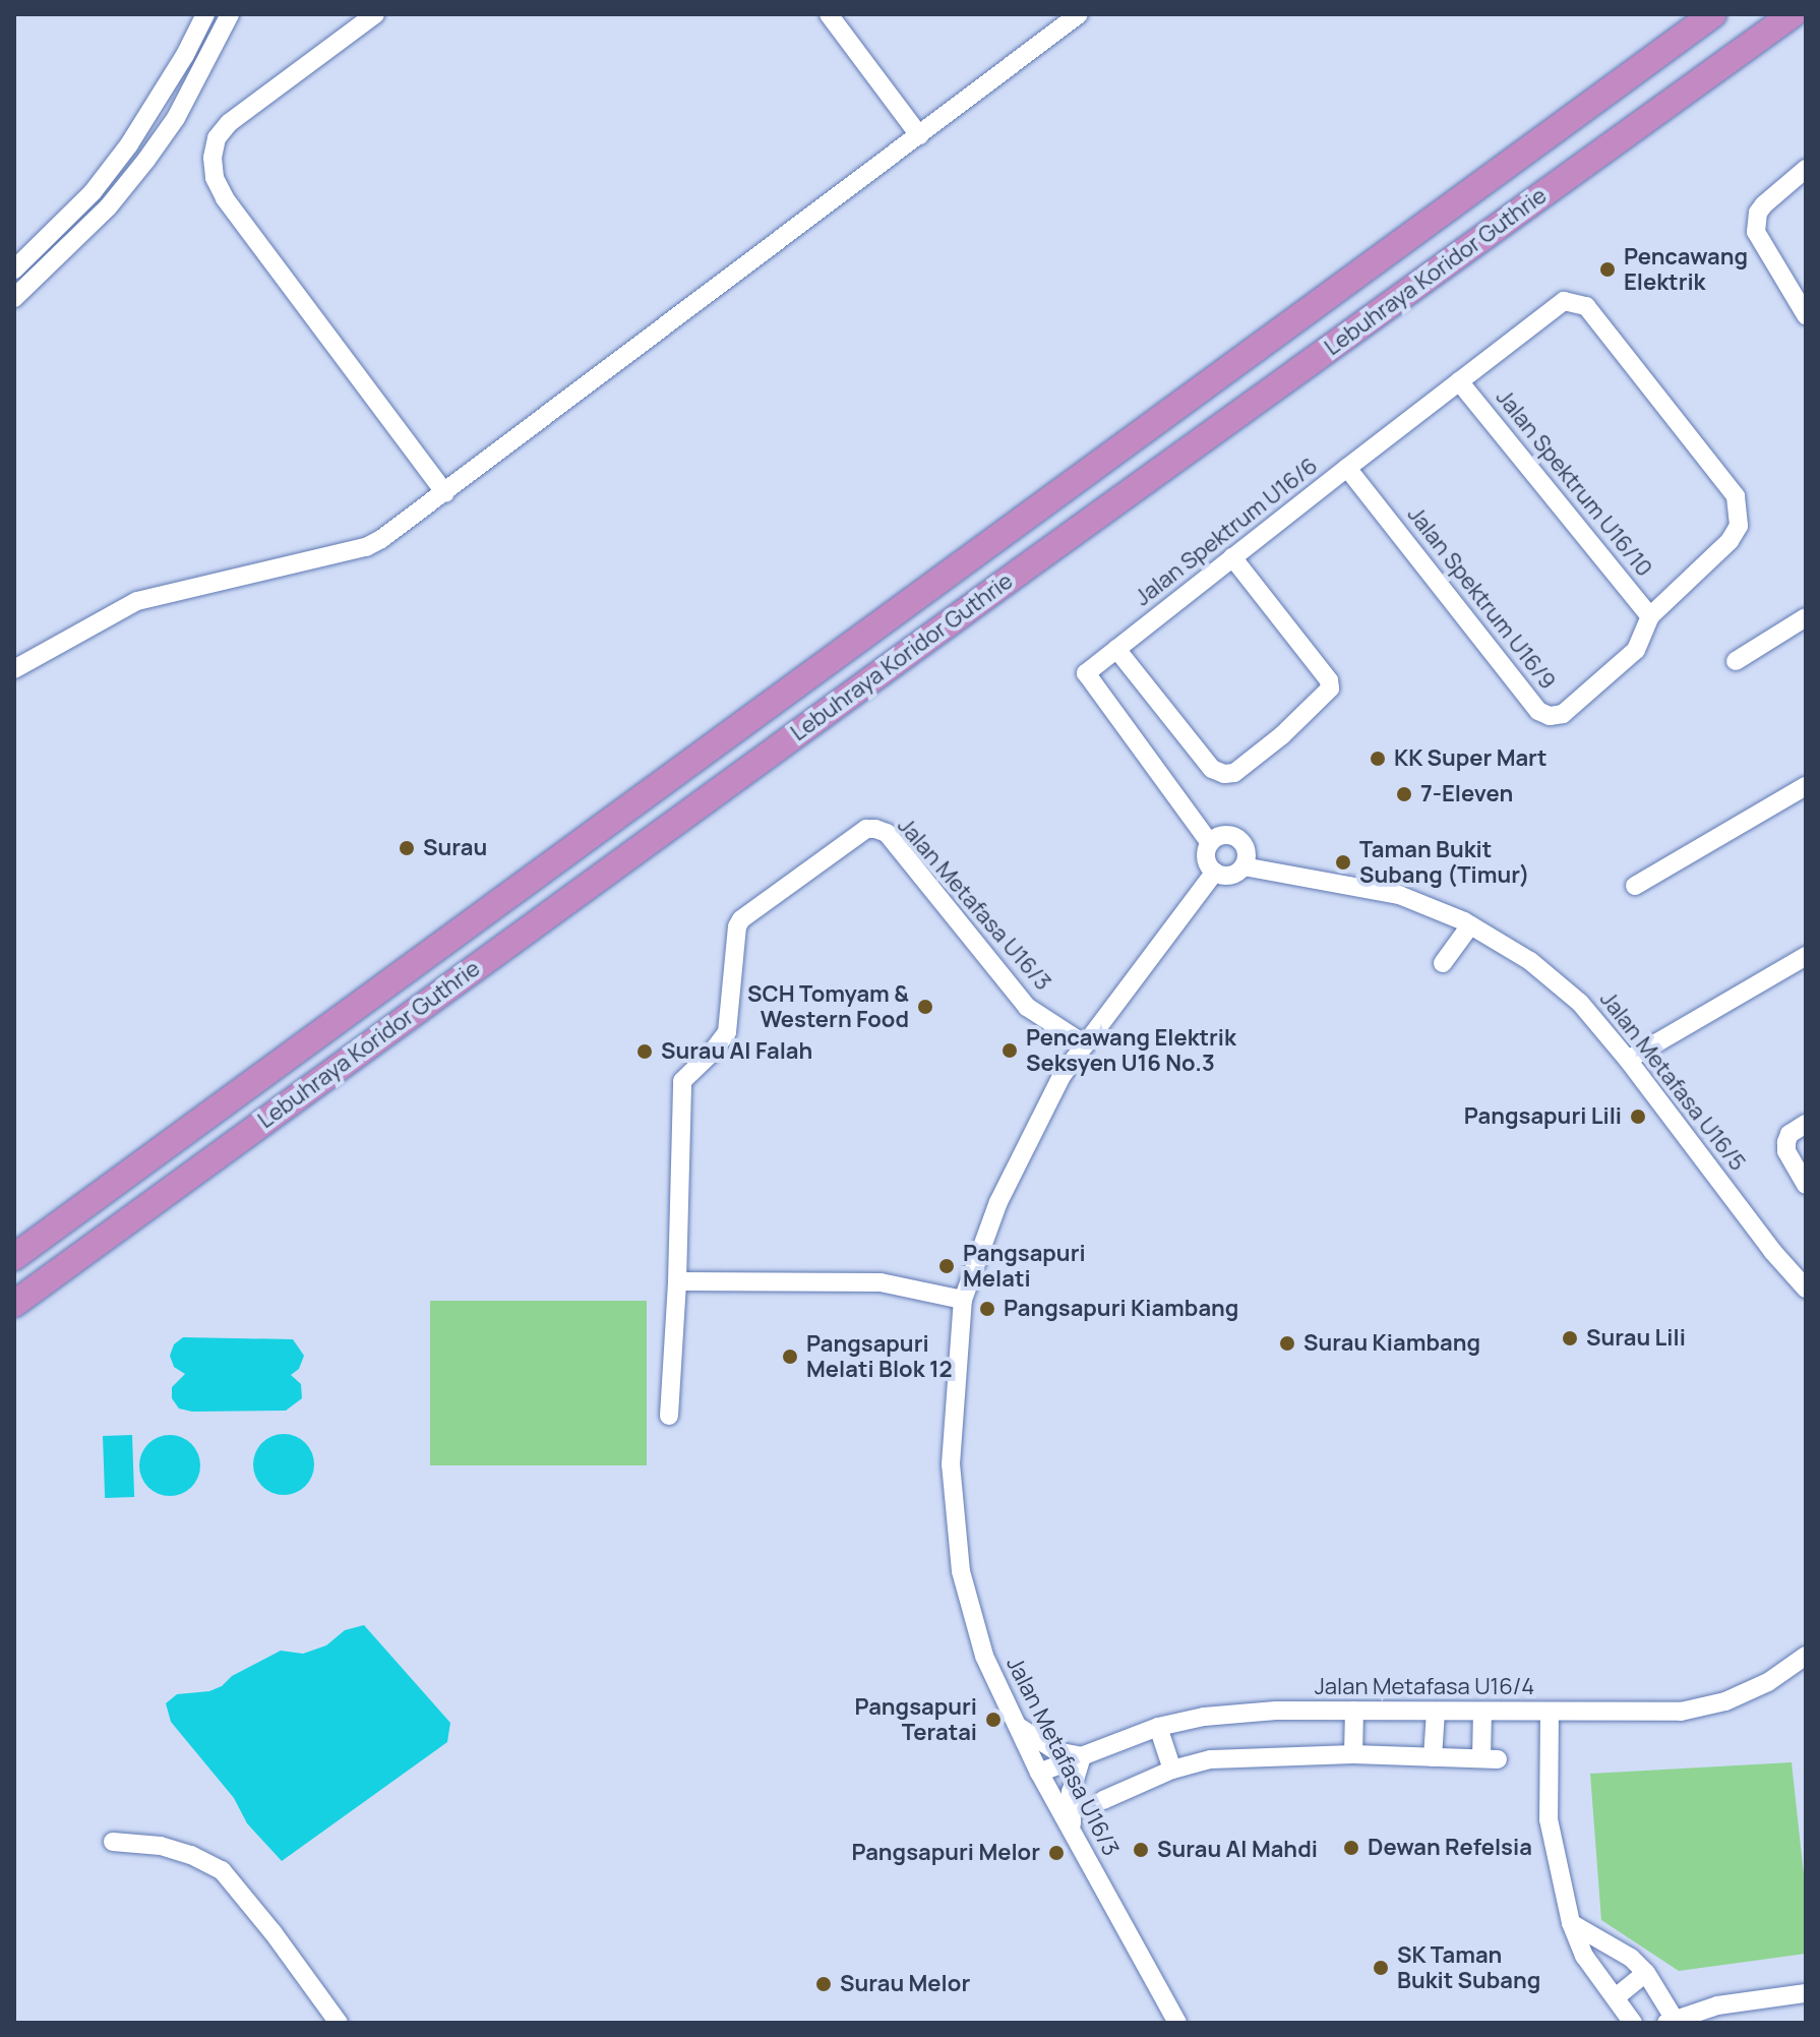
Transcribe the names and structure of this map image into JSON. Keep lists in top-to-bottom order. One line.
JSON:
{"streets":{"highway":["Lebuhraya Koridor Guthrie"],"street":["Jalan Spektrum U16/10","Jalan Spektrum U16/6","Jalan Spektrum U16/9","Jalan Metafasa U16/3","Jalan Metafasa U16/5","Jalan Metafasa U16/4"]},"crossings":[["Jalan Spektrum U16/10","Jalan Spektrum U16/6"],["Jalan Spektrum U16/10","Jalan Spektrum U16/9"],["Jalan Spektrum U16/6","Jalan Spektrum U16/9"],["Jalan Spektrum U16/6","Jalan Metafasa U16/3"],["Jalan Spektrum U16/6","Jalan Metafasa U16/5"],["Jalan Metafasa U16/3","Jalan Metafasa U16/5"],["Jalan Metafasa U16/3","Jalan Metafasa U16/4"]],"places":["Pencawang Elektrik","KK Super Mart","7-Eleven","Surau","Taman Bukit Subang (Timur)","SCH Tomyam & Western Food","Pencawang Elektrik Seksyen U16 No.3","Surau Al Falah","Pangsapuri Lili","Pangsapuri Melati","Pangsapuri Kiambang","Surau Lili","Surau Kiambang","Pangsapuri Melati Blok 12","Pangsapuri Teratai","Dewan Refelsia","Surau Al Mahdi","Pangsapuri Melor","SK Taman Bukit Subang","Surau Melor"]}
